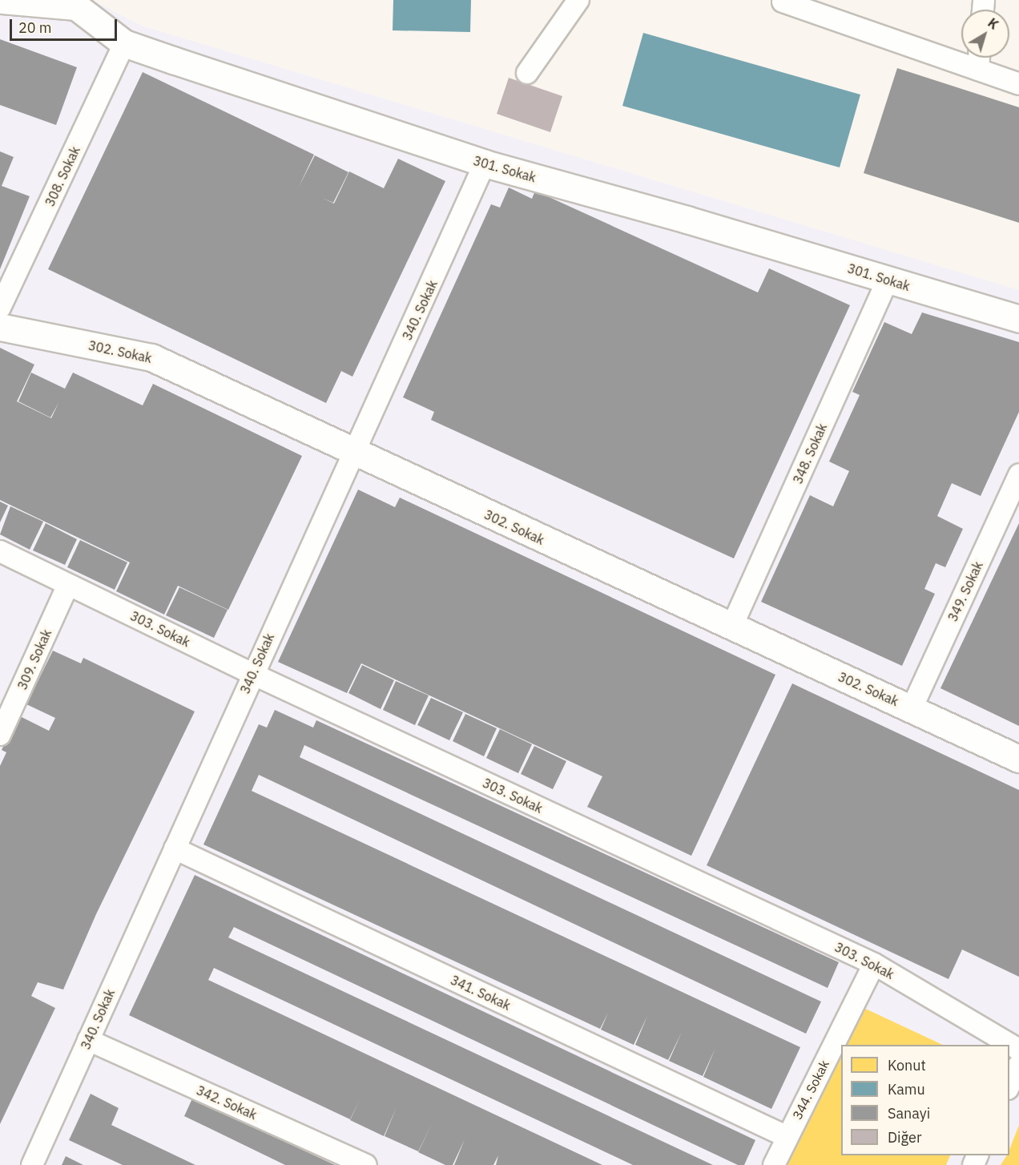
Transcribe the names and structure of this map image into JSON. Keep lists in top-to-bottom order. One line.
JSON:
{"streets":{"street":["301. Sokak","302. Sokak"],"lane":["308. Sokak","340. Sokak","348. Sokak","349. Sokak","303. Sokak","309. Sokak","341. Sokak","344. Sokak","342. Sokak"]},"crossings":[["301. Sokak","308. Sokak"],["301. Sokak","340. Sokak"],["301. Sokak","348. Sokak"],["340. Sokak","302. Sokak"],["340. Sokak","303. Sokak"],["340. Sokak","341. Sokak"],["340. Sokak","342. Sokak"],["302. Sokak","348. Sokak"],["302. Sokak","349. Sokak"],["303. Sokak","309. Sokak"],["303. Sokak","344. Sokak"],["341. Sokak","344. Sokak"]],"legend":["Konut","Kamu","Sanayi","Diğer"],"scale_bar":"20 m","north":"top right"}
